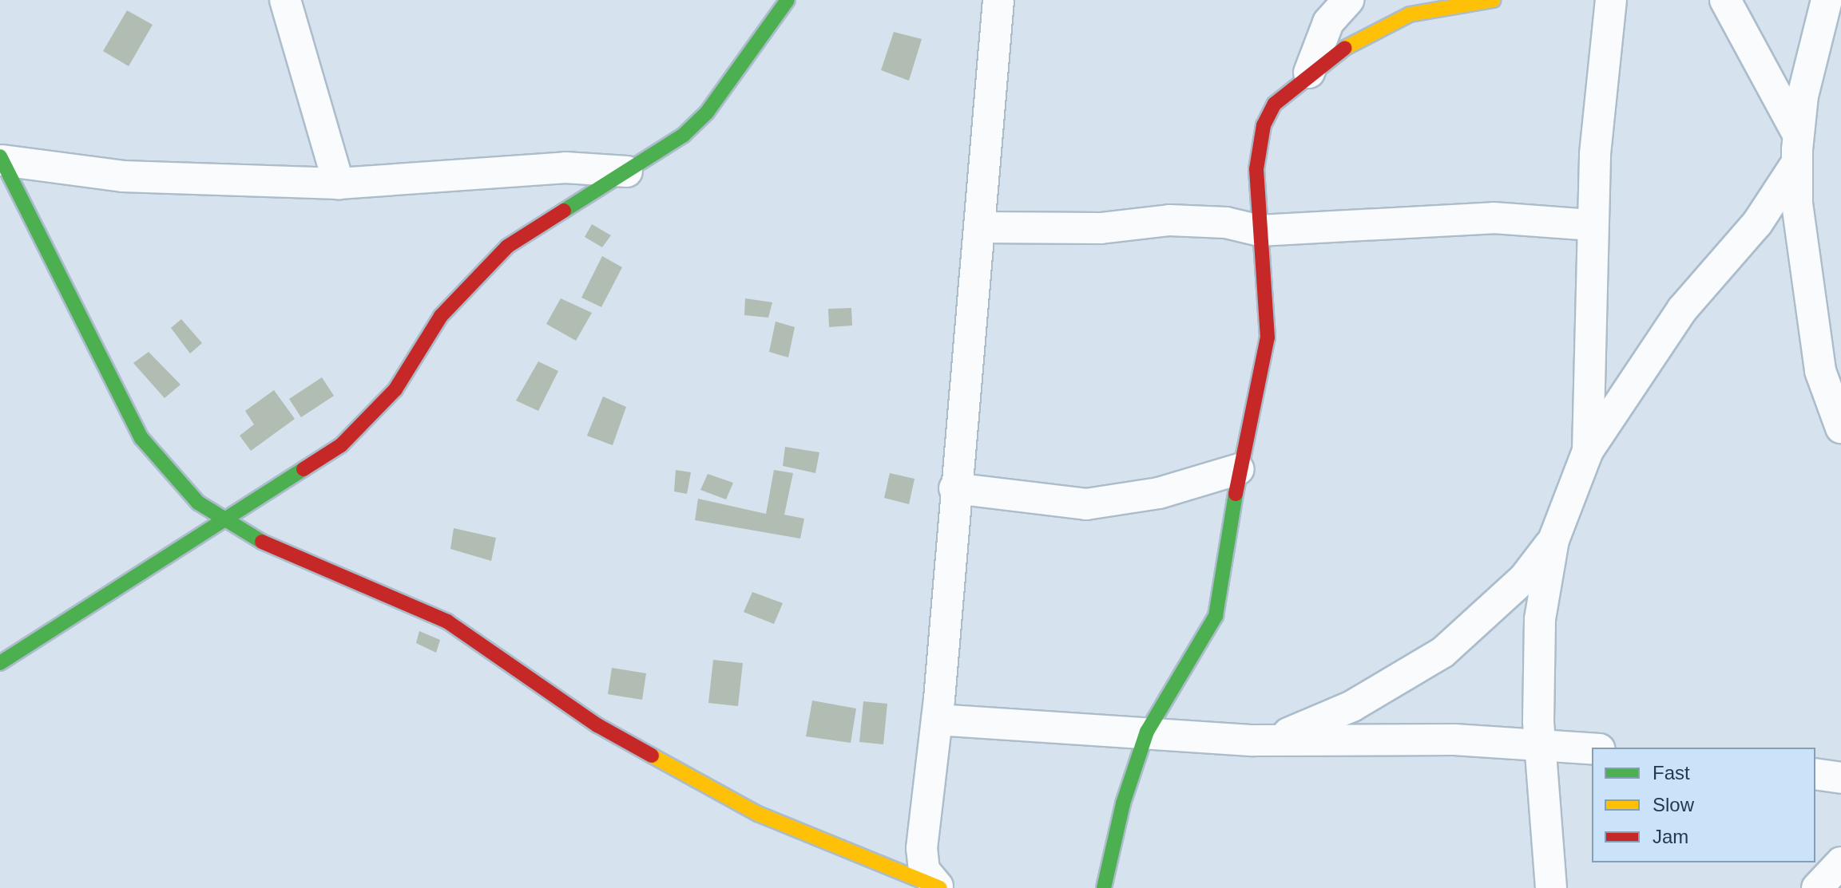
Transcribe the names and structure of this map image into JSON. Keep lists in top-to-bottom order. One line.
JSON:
{"legend":["Fast","Slow","Jam"]}
